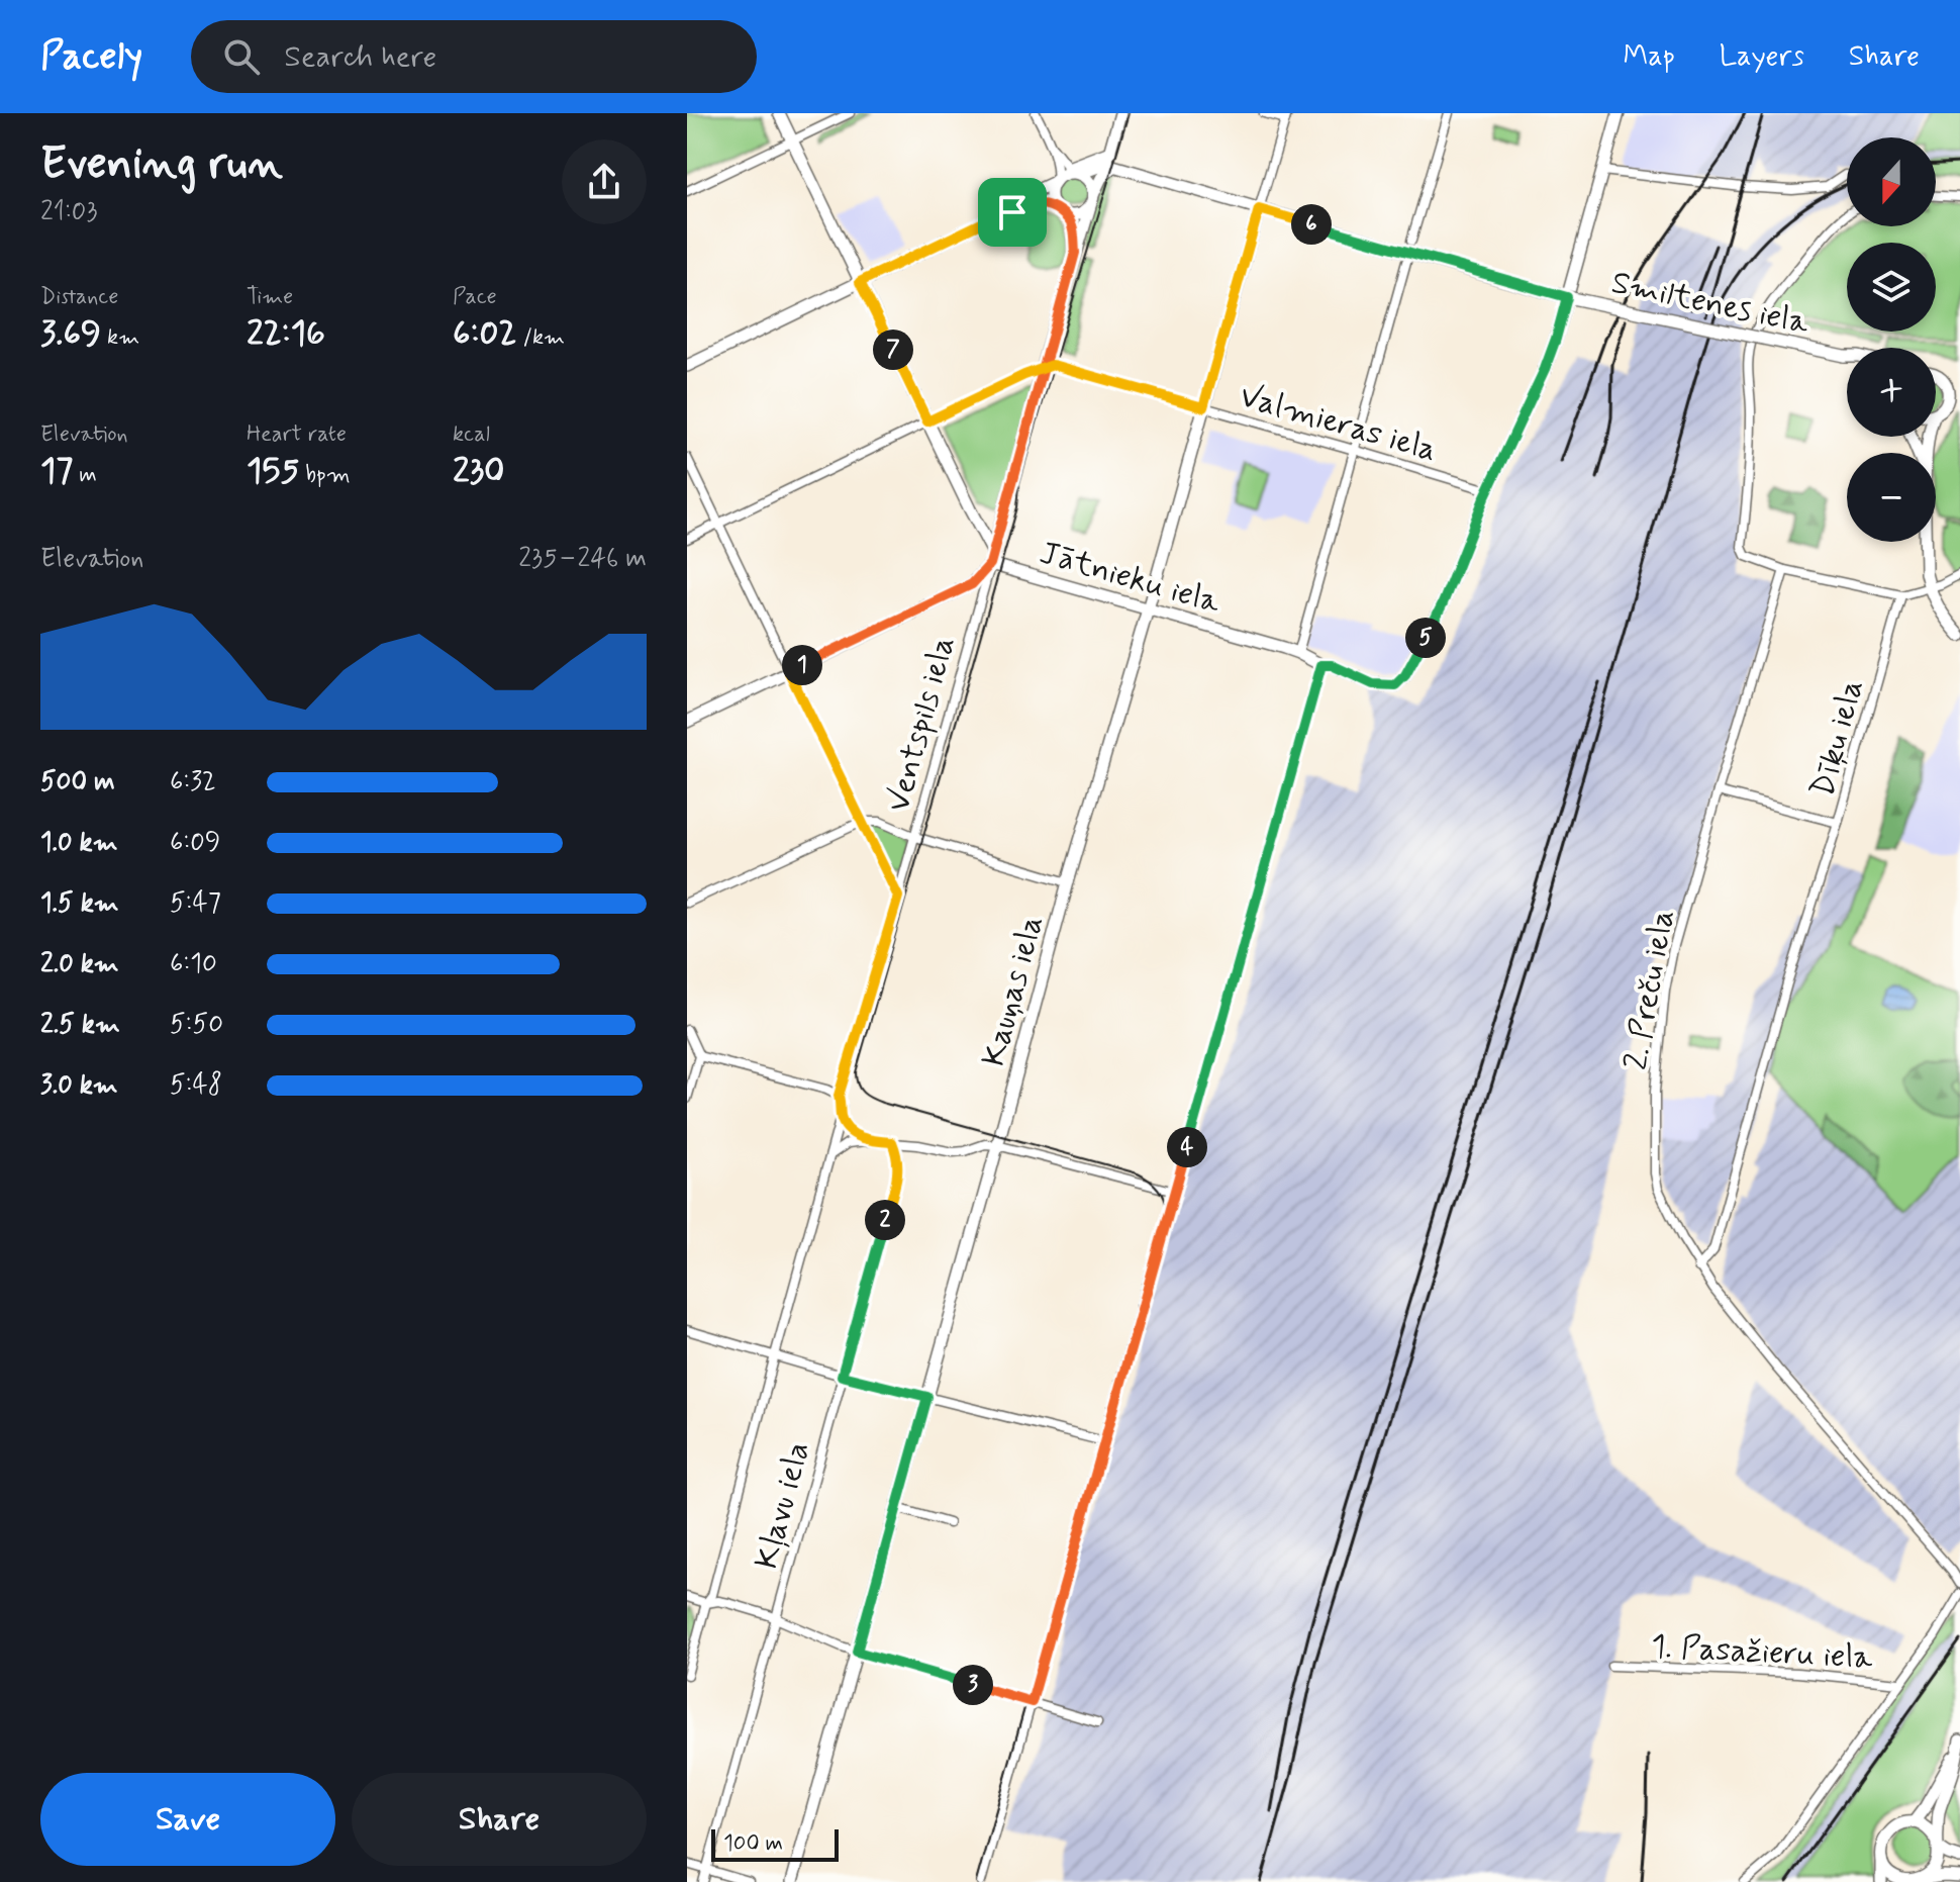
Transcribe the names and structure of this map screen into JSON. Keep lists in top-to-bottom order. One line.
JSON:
{"streets":{"street":["Smiltenes iela","Valmieras iela","Jātnieku iela","Ventspils iela","Dīķu iela","2. Preču iela","Kauņas iela","Kļavu iela","1. Pasažieru iela"]},"crossings":[["Smiltenes iela","Ventspils iela"],["Smiltenes iela","Kauņas iela"],["Valmieras iela","Jātnieku iela"],["Valmieras iela","Ventspils iela"],["Valmieras iela","Kauņas iela"],["Jātnieku iela","Ventspils iela"],["Jātnieku iela","Kauņas iela"],["Dīķu iela","2. Preču iela"]],"scale_bar":"100 m","north":"bottom","page":{"header":"Pacely","search":"Search here","nav":["Map","Layers","Share"],"heading":["Evening run","21:03"],"map_buttons":["+","−"],"pins":["6","7","5","1","4","2","3"],"stats":[["Distance","3.69 km"],["Time","22:16"],["Pace","6:02 /km"],["Elevation","17 m"],["Heart rate","155 bpm"],["kcal","230"]],"chart":["Elevation","235–246 m"],"list":[{"name":"500 m","note":"6:32"},{"name":"1.0 km","note":"6:09"},{"name":"1.5 km","note":"5:47"},{"name":"2.0 km","note":"6:10"},{"name":"2.5 km","note":"5:50"},{"name":"3.0 km","note":"5:48"}],"buttons":["Save","Share"],"scale":"100 m"}}
